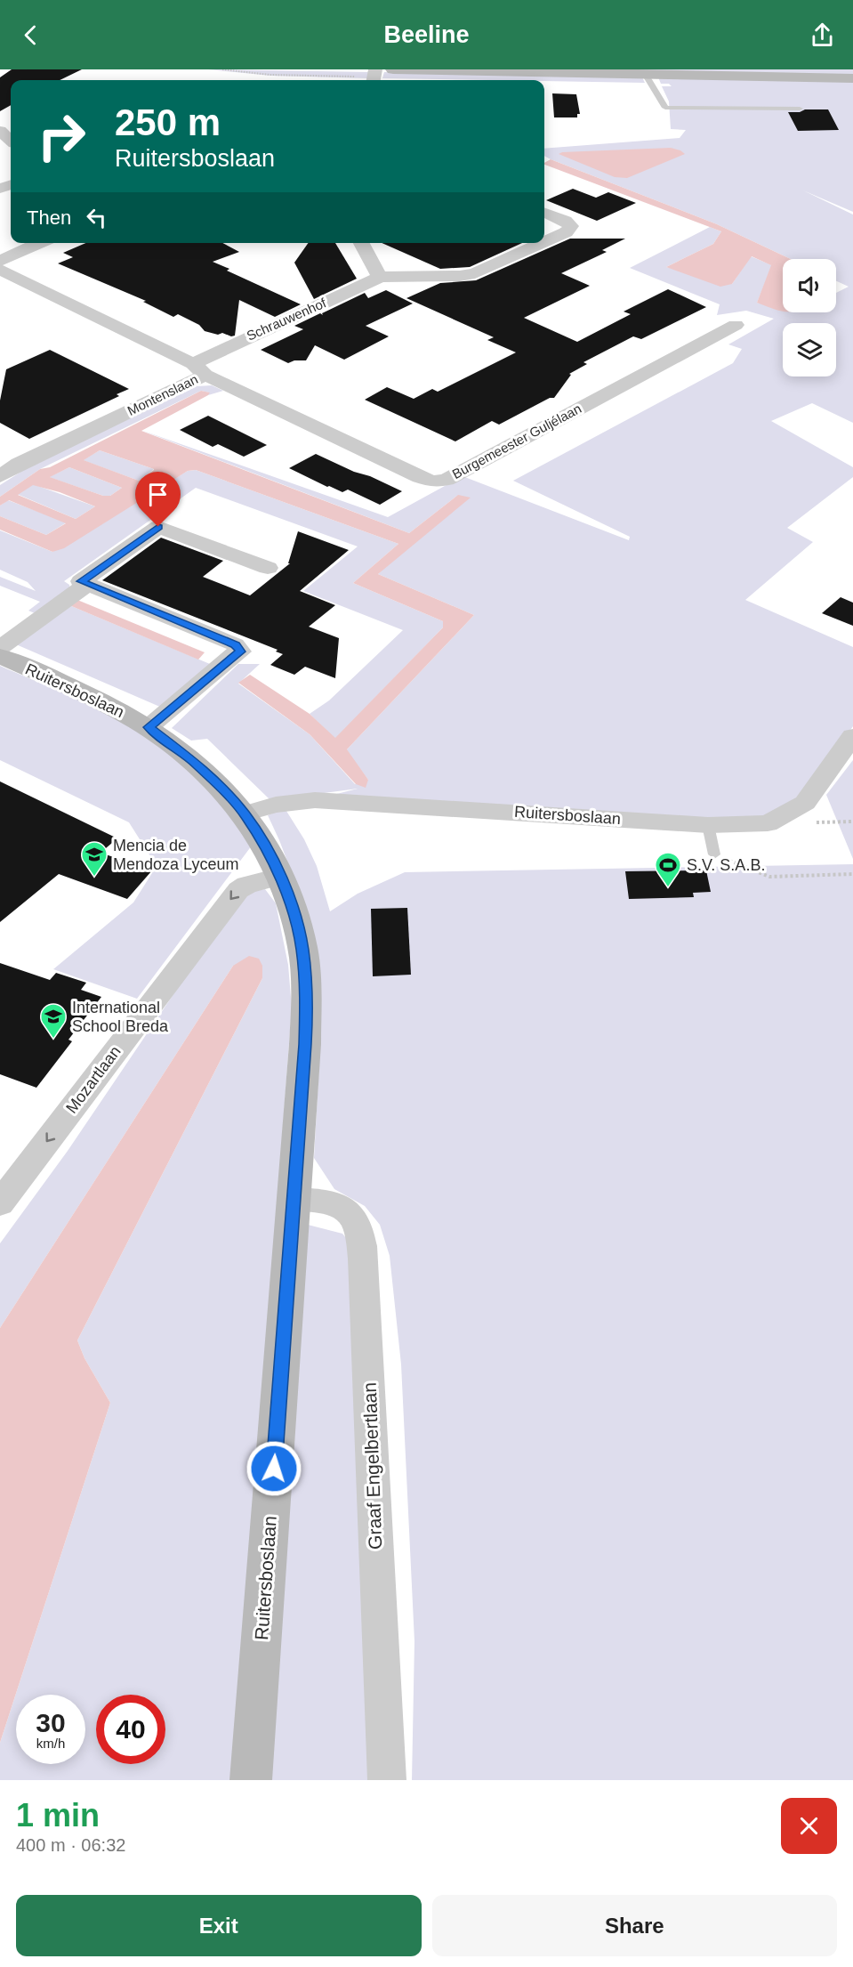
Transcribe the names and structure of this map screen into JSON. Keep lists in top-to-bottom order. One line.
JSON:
{"streets":{"street":["Schrauwenhof","Montenslaan","Burgemeester Guljélaan","Ruitersboslaan","Mozartlaan","Graaf Engelbertlaan"]},"crossings":[["Schrauwenhof","Montenslaan"],["Schrauwenhof","Burgemeester Guljélaan"],["Montenslaan","Burgemeester Guljélaan"],["Ruitersboslaan","Mozartlaan"],["Ruitersboslaan","Graaf Engelbertlaan"]],"one_way":["Mozartlaan"],"places":{"school or university":["Mencia de Mendoza Lyceum","International School Breda"],"sports":["S.V. S.A.B."]},"page":{"header":"Beeline","turn":["250 m","Ruitersboslaan"],"then":"Then","speed":"30 km/h","limit":"40","heading":["1 min","400 m · 06:32"],"buttons":["Exit","Share"]}}
